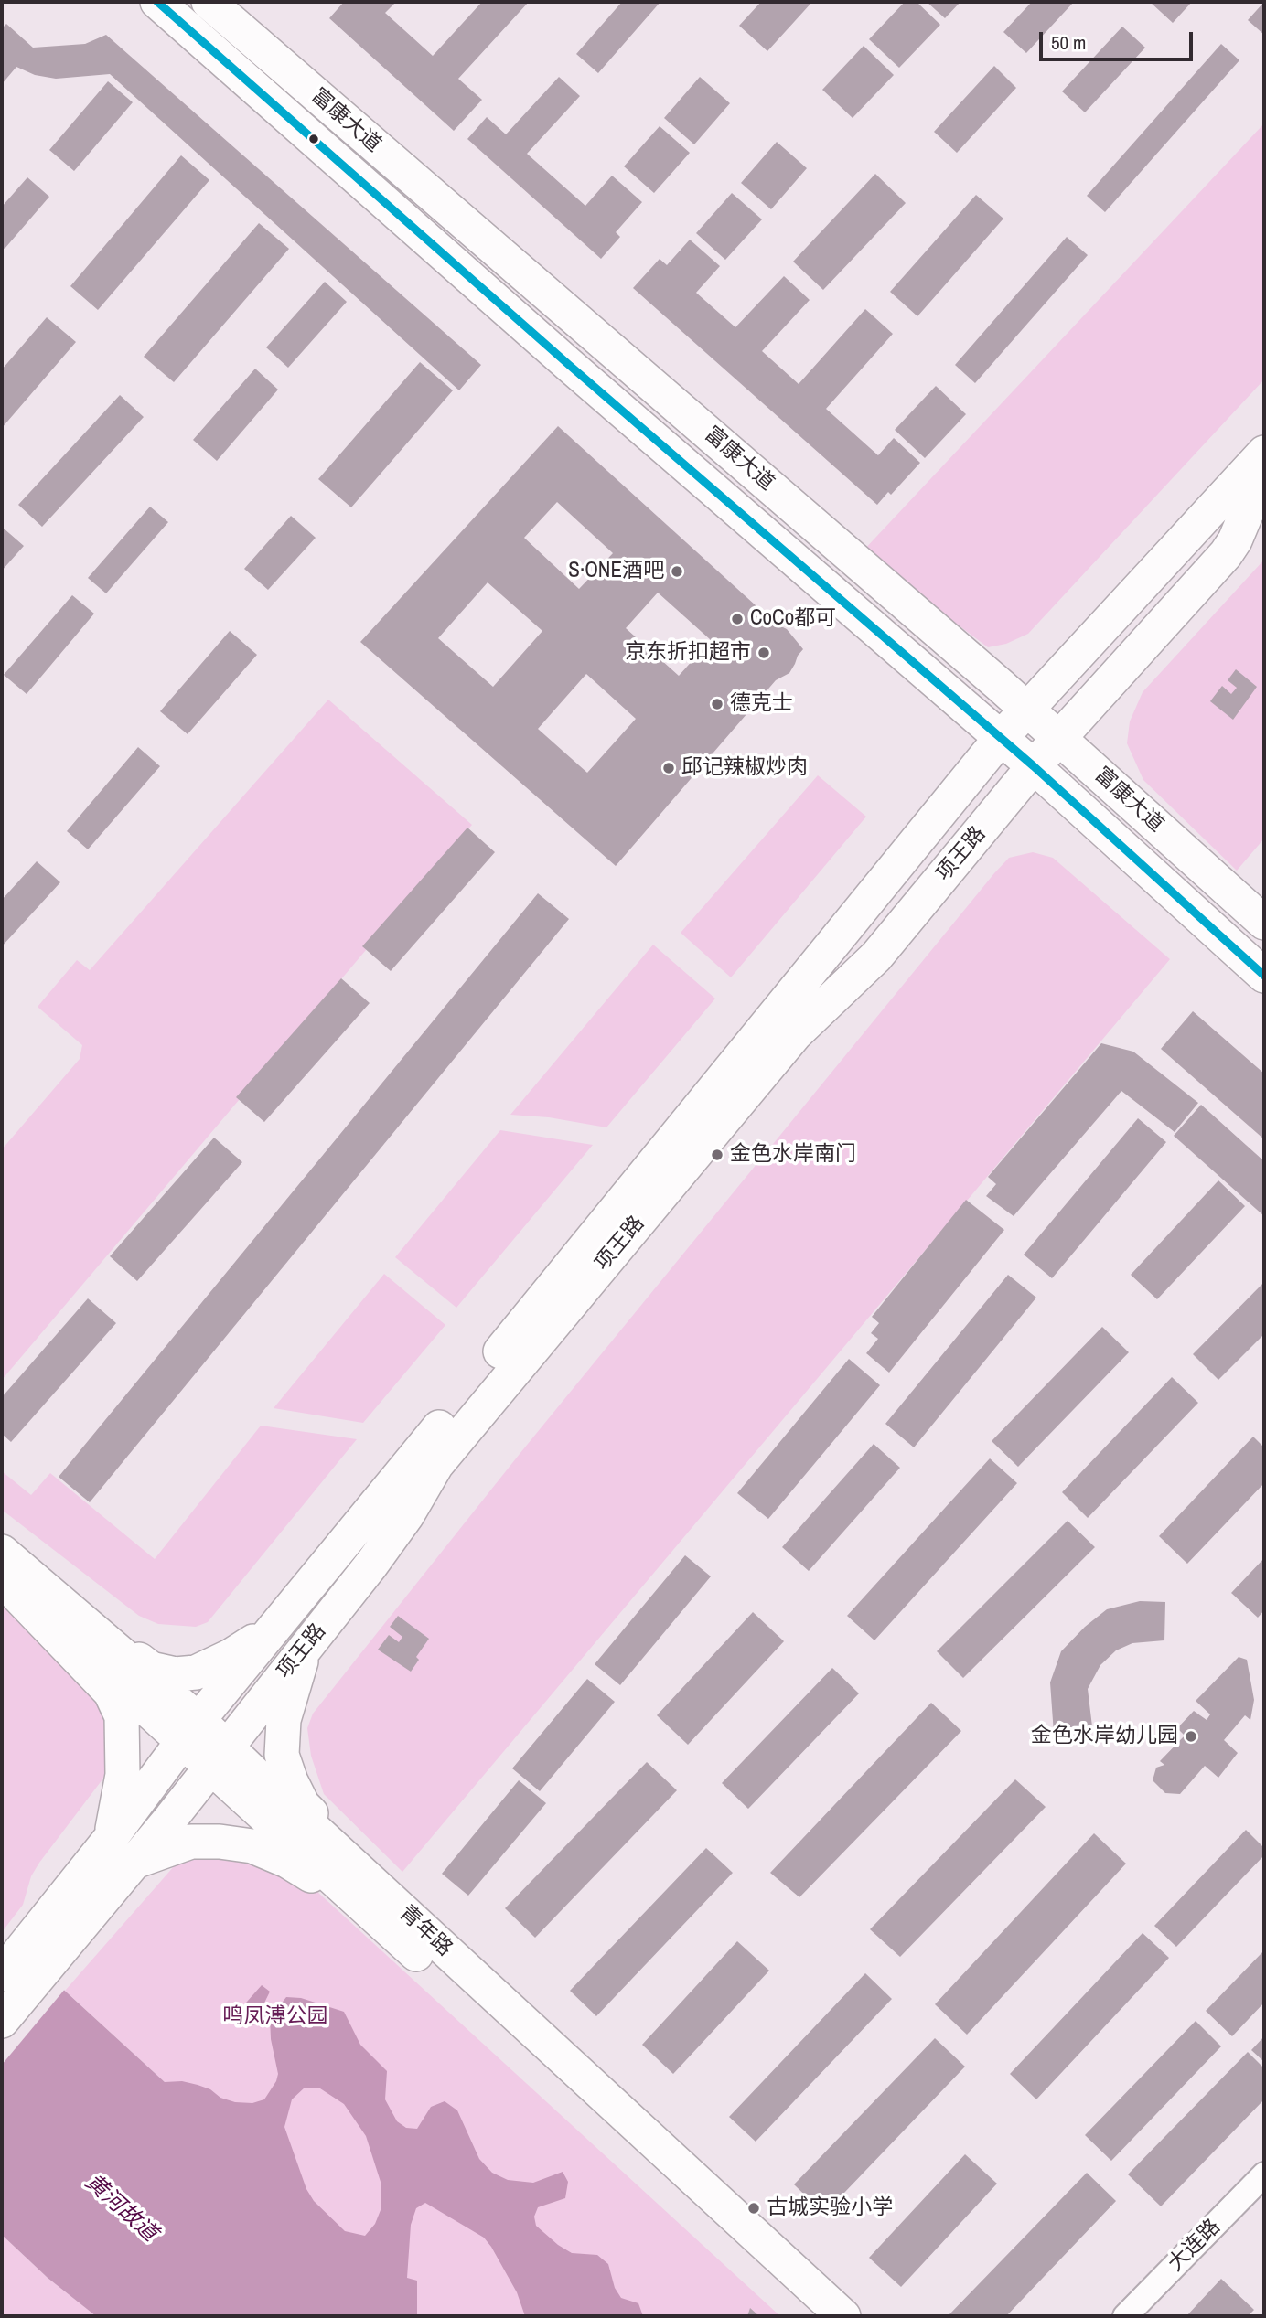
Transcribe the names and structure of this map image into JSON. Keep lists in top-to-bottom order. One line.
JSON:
{"streets":{"main road":["富康大道","项王路","青年路"],"street":["大连路"]},"crossings":[["富康大道","项王路"],["项王路","青年路"]],"water":["黄河故道"],"parks":["鸣凤溥公园"],"places":["S·ONE酒吧","CoCo都可","京东折扣超市","德克士","邱记辣椒炒肉","金色水岸南门","金色水岸幼儿园","古城实验小学"],"scale_bar":"50 m"}
